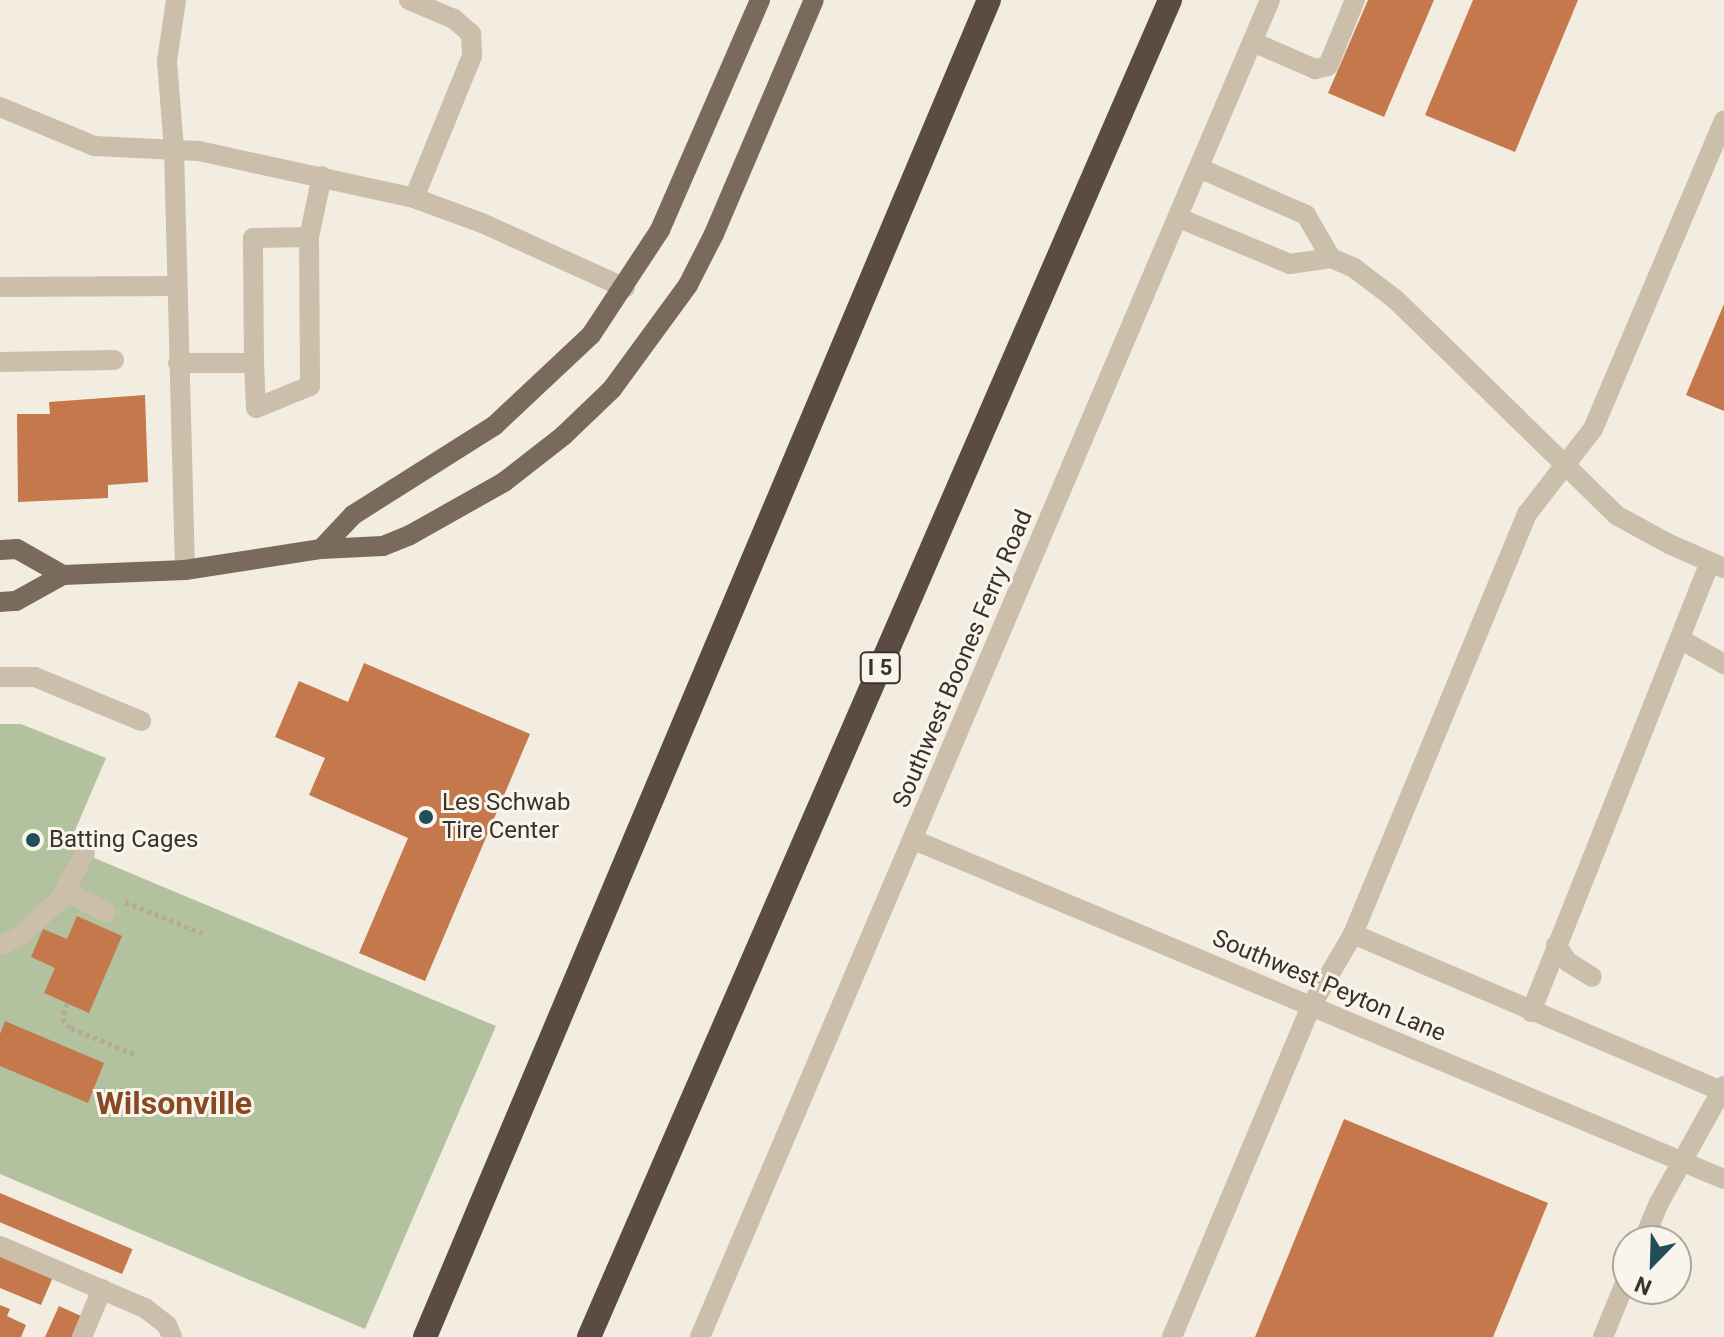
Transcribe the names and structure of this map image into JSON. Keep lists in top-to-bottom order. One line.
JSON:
{"streets":{"highway":["I 5"],"street":["Southwest Boones Ferry Road","Southwest Peyton Lane"]},"crossings":[["Southwest Boones Ferry Road","Southwest Peyton Lane"]],"districts":["Wilsonville"],"places":["Les Schwab Tire Center","Batting Cages"],"north":"bottom left"}
